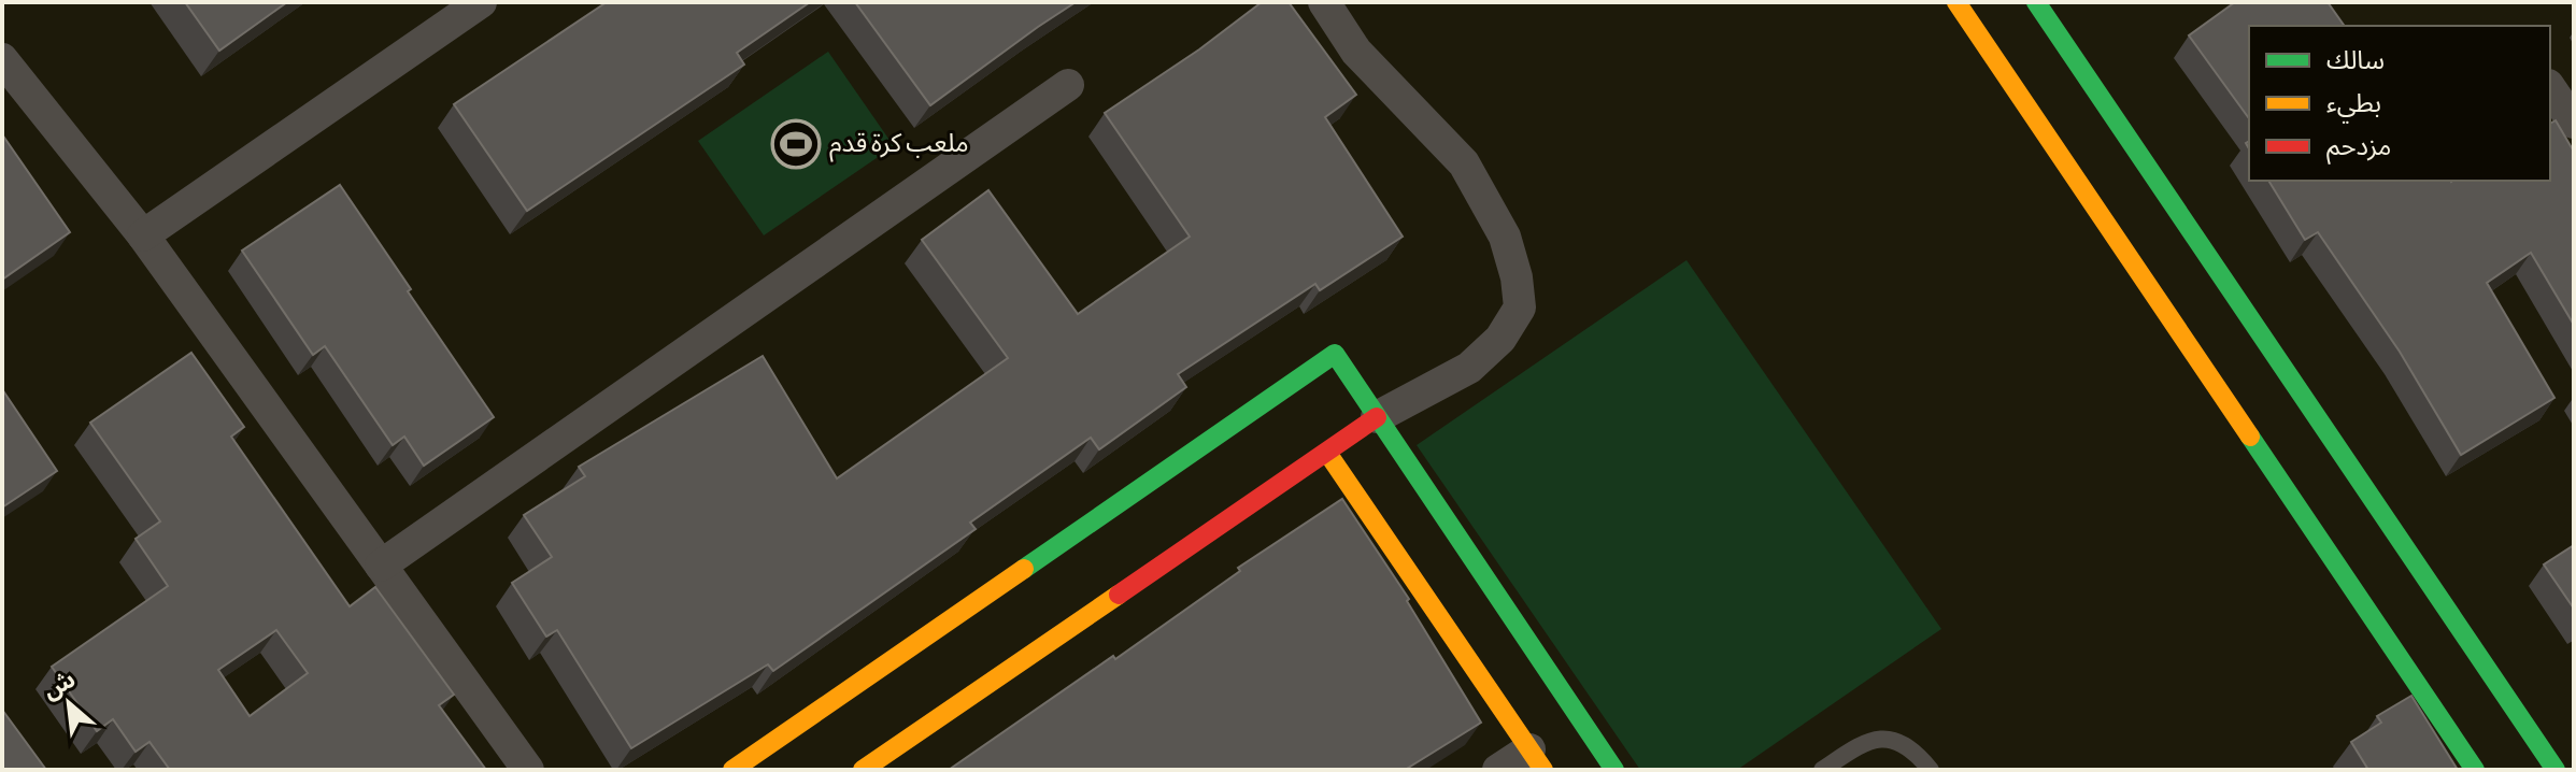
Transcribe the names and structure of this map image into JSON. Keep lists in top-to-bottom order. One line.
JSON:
{"places":{"sports":["ملعب كرة قدم"]},"legend":["سالك","بطيء","مزدحم"],"north":"top left"}
